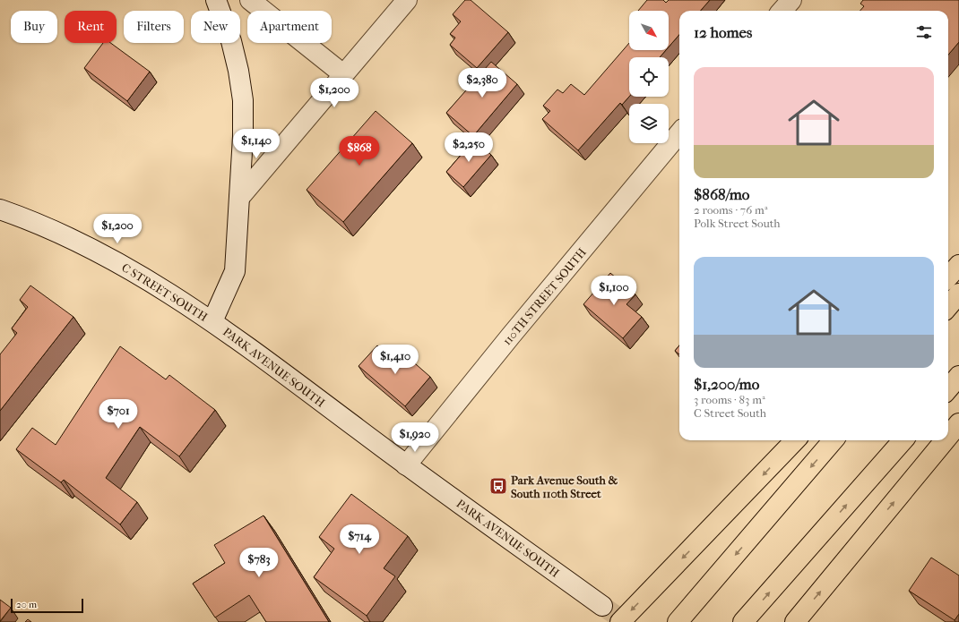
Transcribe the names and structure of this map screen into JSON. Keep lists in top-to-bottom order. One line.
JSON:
{"streets":{"street":["C STREET SOUTH","110TH STREET SOUTH","PARK AVENUE SOUTH"]},"crossings":[["C STREET SOUTH","PARK AVENUE SOUTH"],["110TH STREET SOUTH","PARK AVENUE SOUTH"]],"places":{"bus stop":["Park Avenue South & South 110th Street"]},"scale_bar":"20 m","north":"bottom right","page":{"chip":["Buy","Rent","Filters","New","Apartment"],"heading":"12 homes","list":[{"name":"$868/mo","note":"2 rooms · 76 m² · Polk Street South"},{"name":"$1,200/mo","note":"3 rooms · 83 m² · C Street South"}],"price":["$2,380","$1,200","$1,140","$2,250","$868","$1,200","$1,100","$1,410","$701","$1,920","$714","$783"],"scale":"20 m"}}
